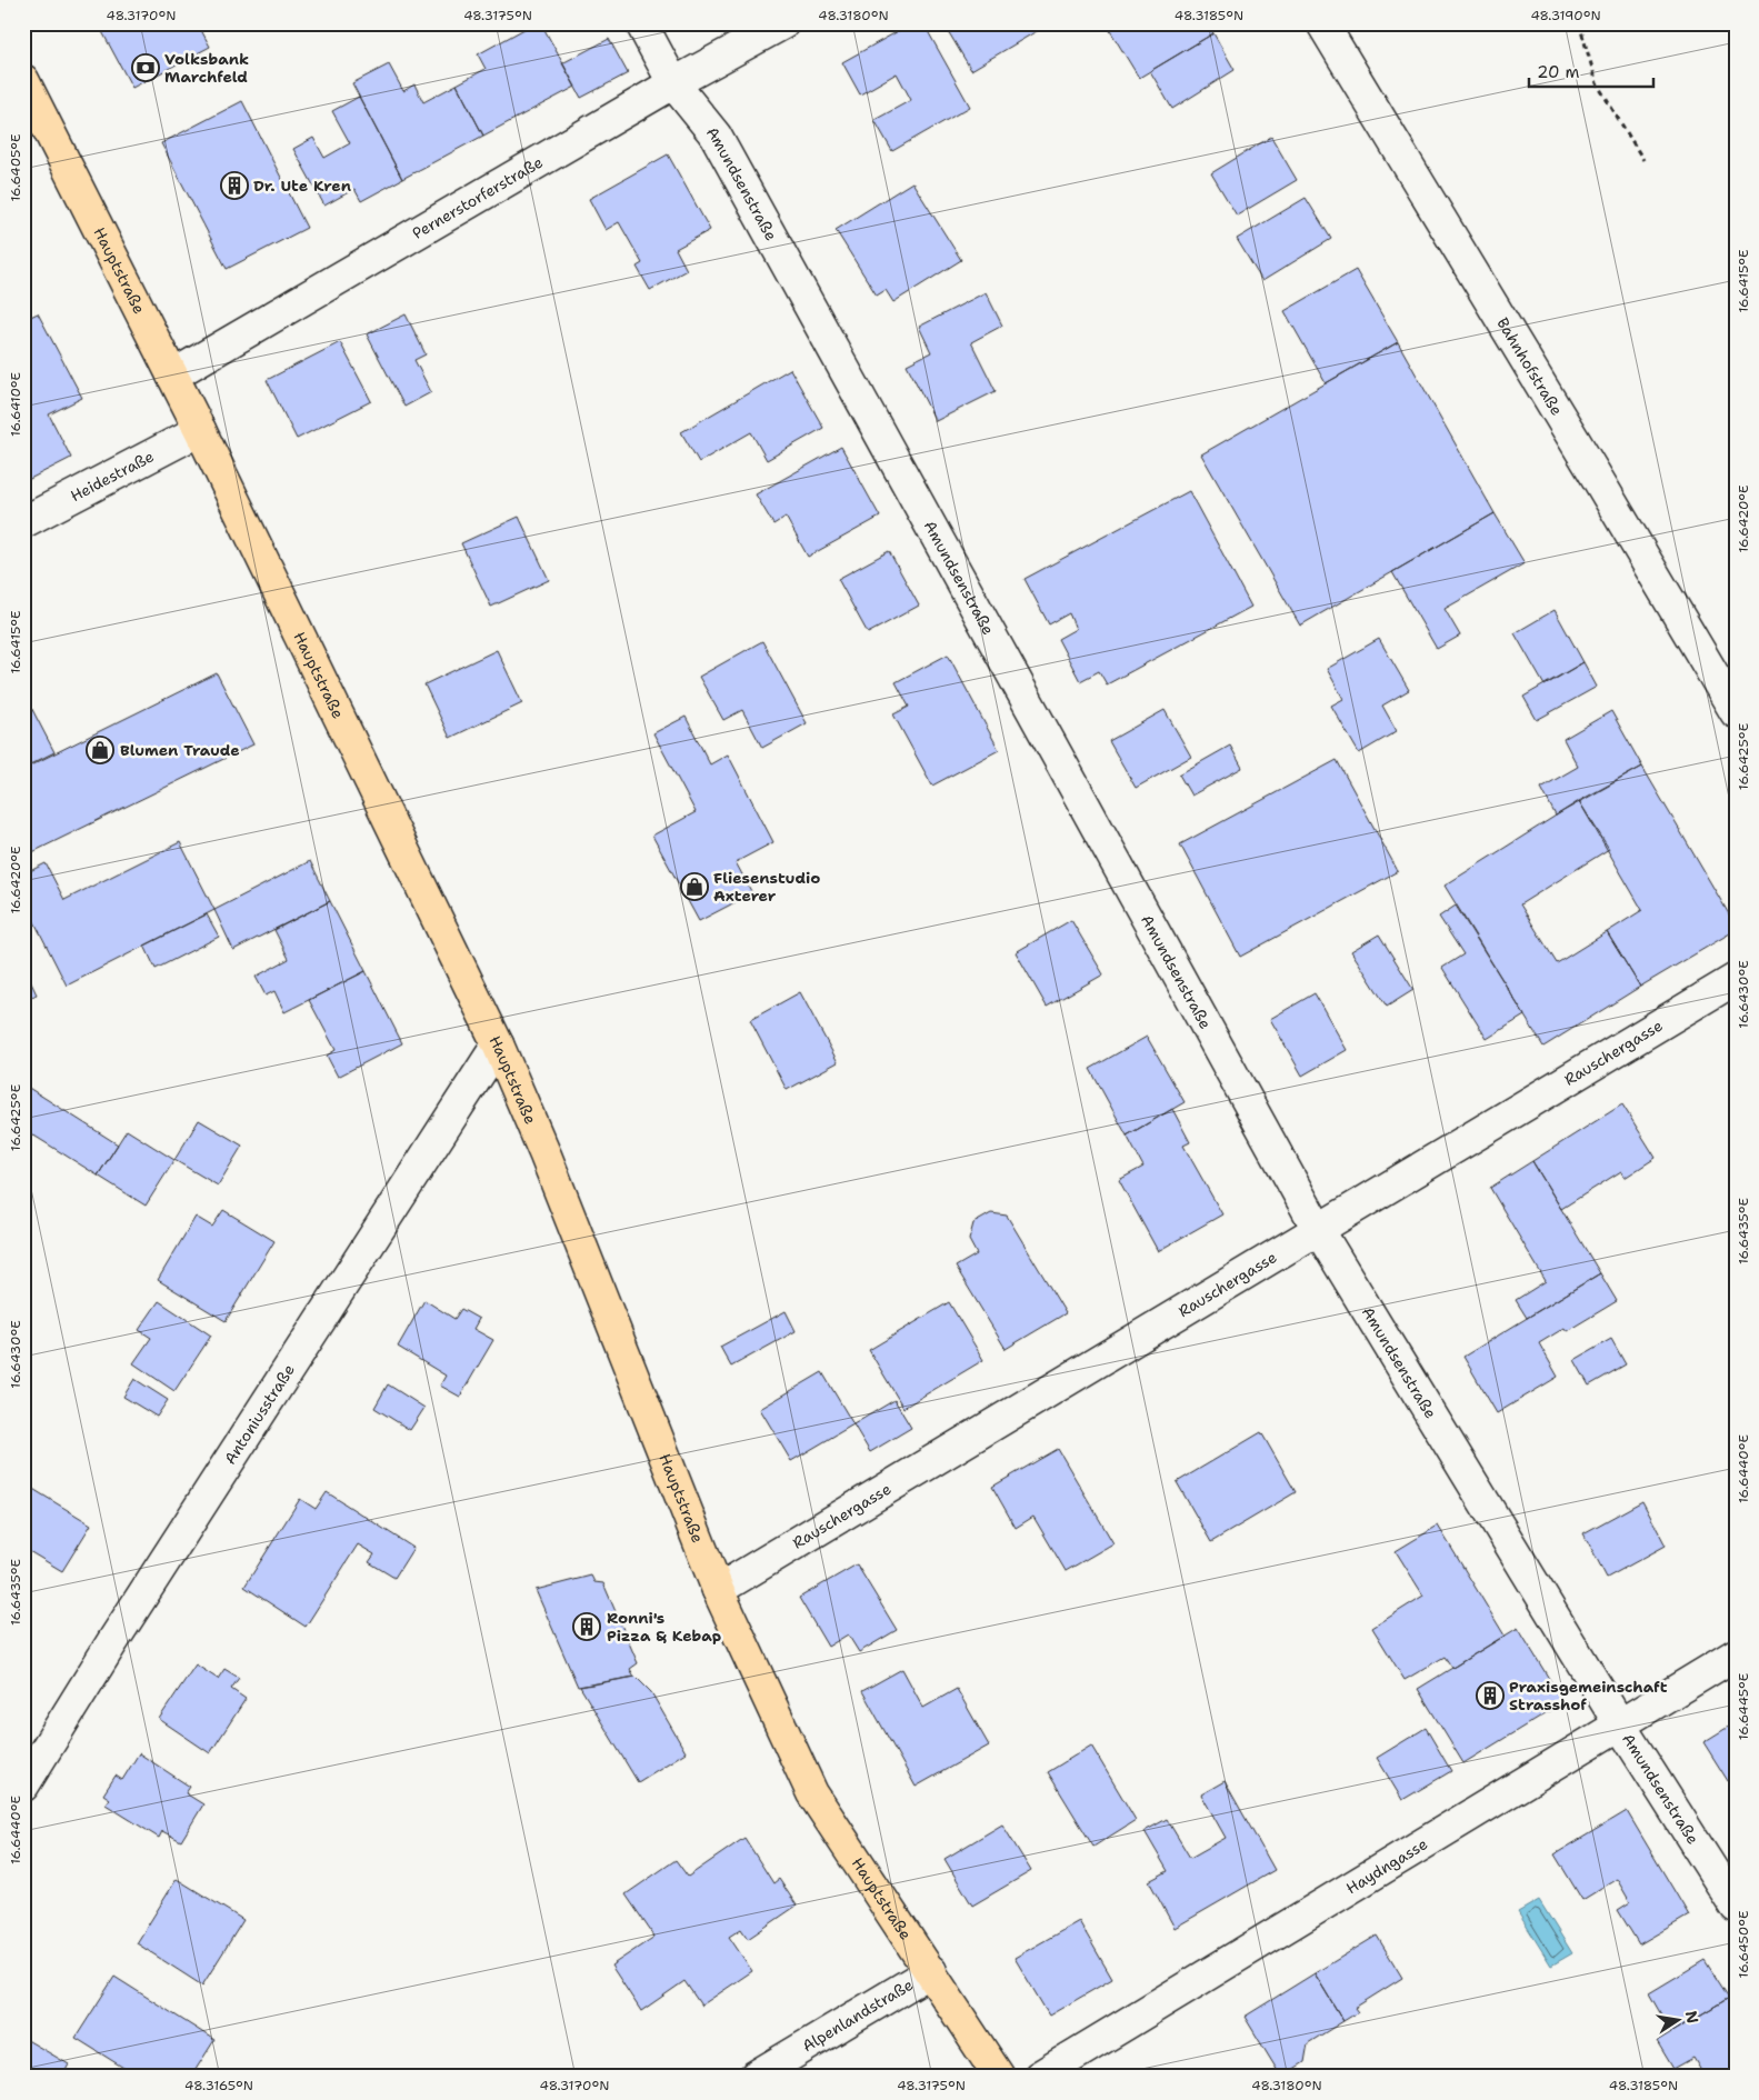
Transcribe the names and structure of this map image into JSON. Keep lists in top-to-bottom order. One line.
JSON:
{"streets":{"main road":["Hauptstraße"],"street":["Amundsenstraße","Pernerstorferstraße","Bahnhofstraße","Heidestraße","Rauschergasse","Antoniusstraße","Haydngasse","Alpenlandstraße"]},"crossings":[["Amundsenstraße","Pernerstorferstraße"],["Amundsenstraße","Rauschergasse"],["Amundsenstraße","Haydngasse"],["Pernerstorferstraße","Hauptstraße"],["Hauptstraße","Heidestraße"],["Hauptstraße","Rauschergasse"],["Hauptstraße","Antoniusstraße"],["Hauptstraße","Alpenlandstraße"]],"places":{"bank":["Volksbank Marchfeld"],"building":["Dr. Ute Kren","Ronni's Pizza & Kebap","Praxisgemeinschaft Strasshof"],"shop":["Blumen Traude","Fliesenstudio Axterer"]},"scale_bar":"20 m","north":"right","coordinates":["48.3170°N","48.3175°N","48.3180°N","48.3185°N","48.3190°N","16.6405°E","16.6415°E","16.6410°E","16.6420°E","16.6425°E","16.6430°E","16.6435°E","16.6440°E","16.6445°E","16.6450°E","48.3165°N"]}
